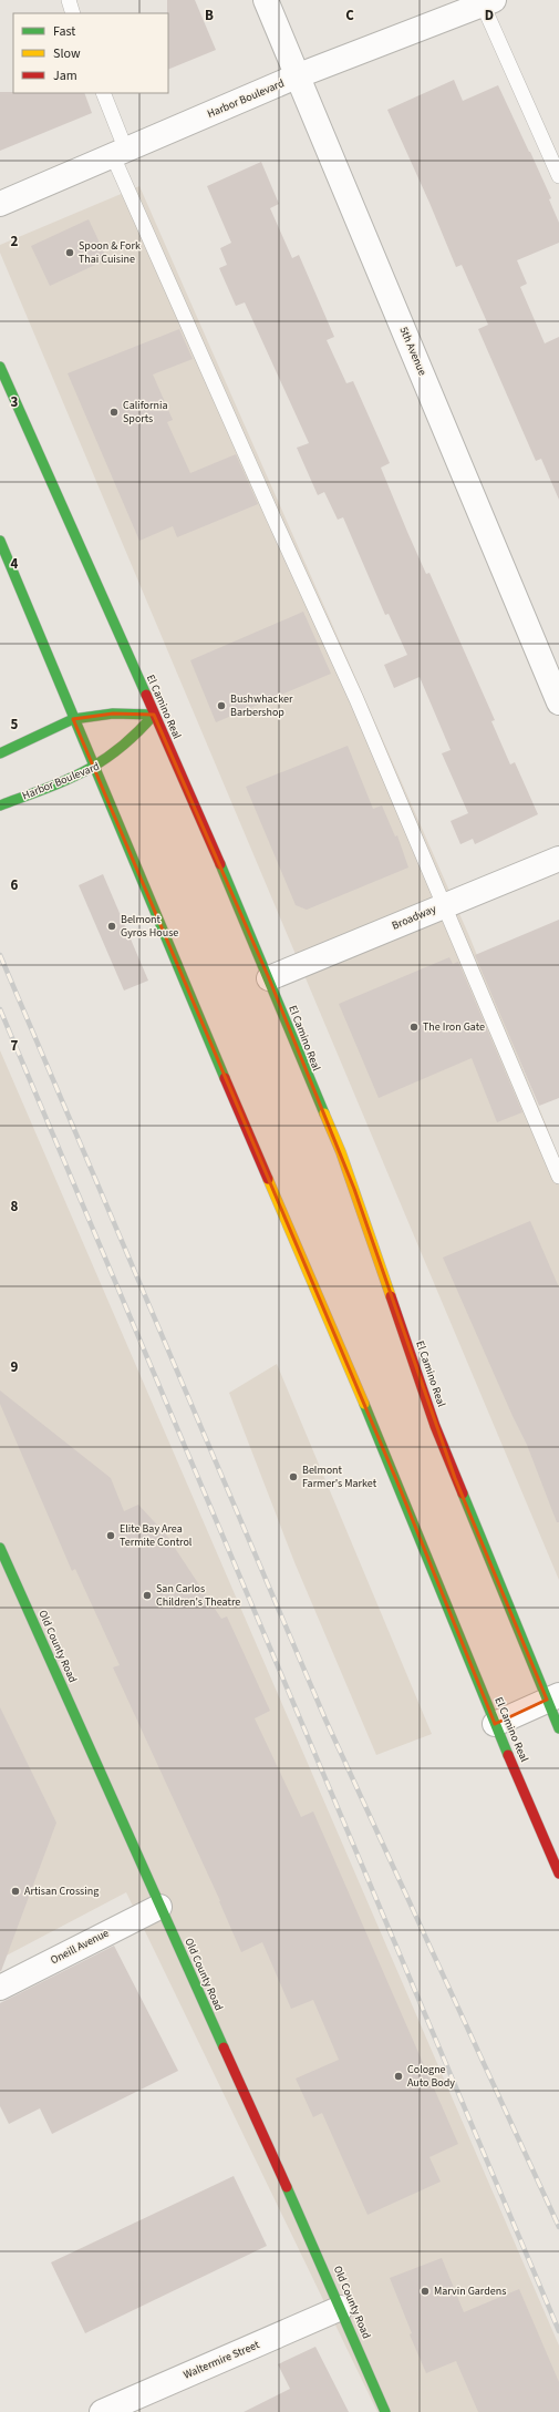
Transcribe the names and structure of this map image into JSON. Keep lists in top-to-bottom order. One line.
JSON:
{"streets":{"main road":["Harbor Boulevard","El Camino Real","Old County Road"],"street":["5th Avenue","Broadway","Oneill Avenue","Waltermire Street"]},"crossings":[["Harbor Boulevard","5th Avenue"],["Harbor Boulevard","El Camino Real"],["El Camino Real","Broadway"],["Old County Road","Oneill Avenue"],["Old County Road","Waltermire Street"]],"places":["Spoon & Fork Thai Cuisine","California Sports","Bushwhacker Barbershop","Belmont Gyros House","The Iron Gate","Belmont Farmer's Market","Elite Bay Area Termite Control","San Carlos Children's Theatre","Artisan Crossing","Cologne Auto Body","Marvin Gardens"],"legend":["Fast","Slow","Jam"],"grid":{"columns":["B","C","D"],"rows":["2","3","4","5","6","7","8","9"]}}
